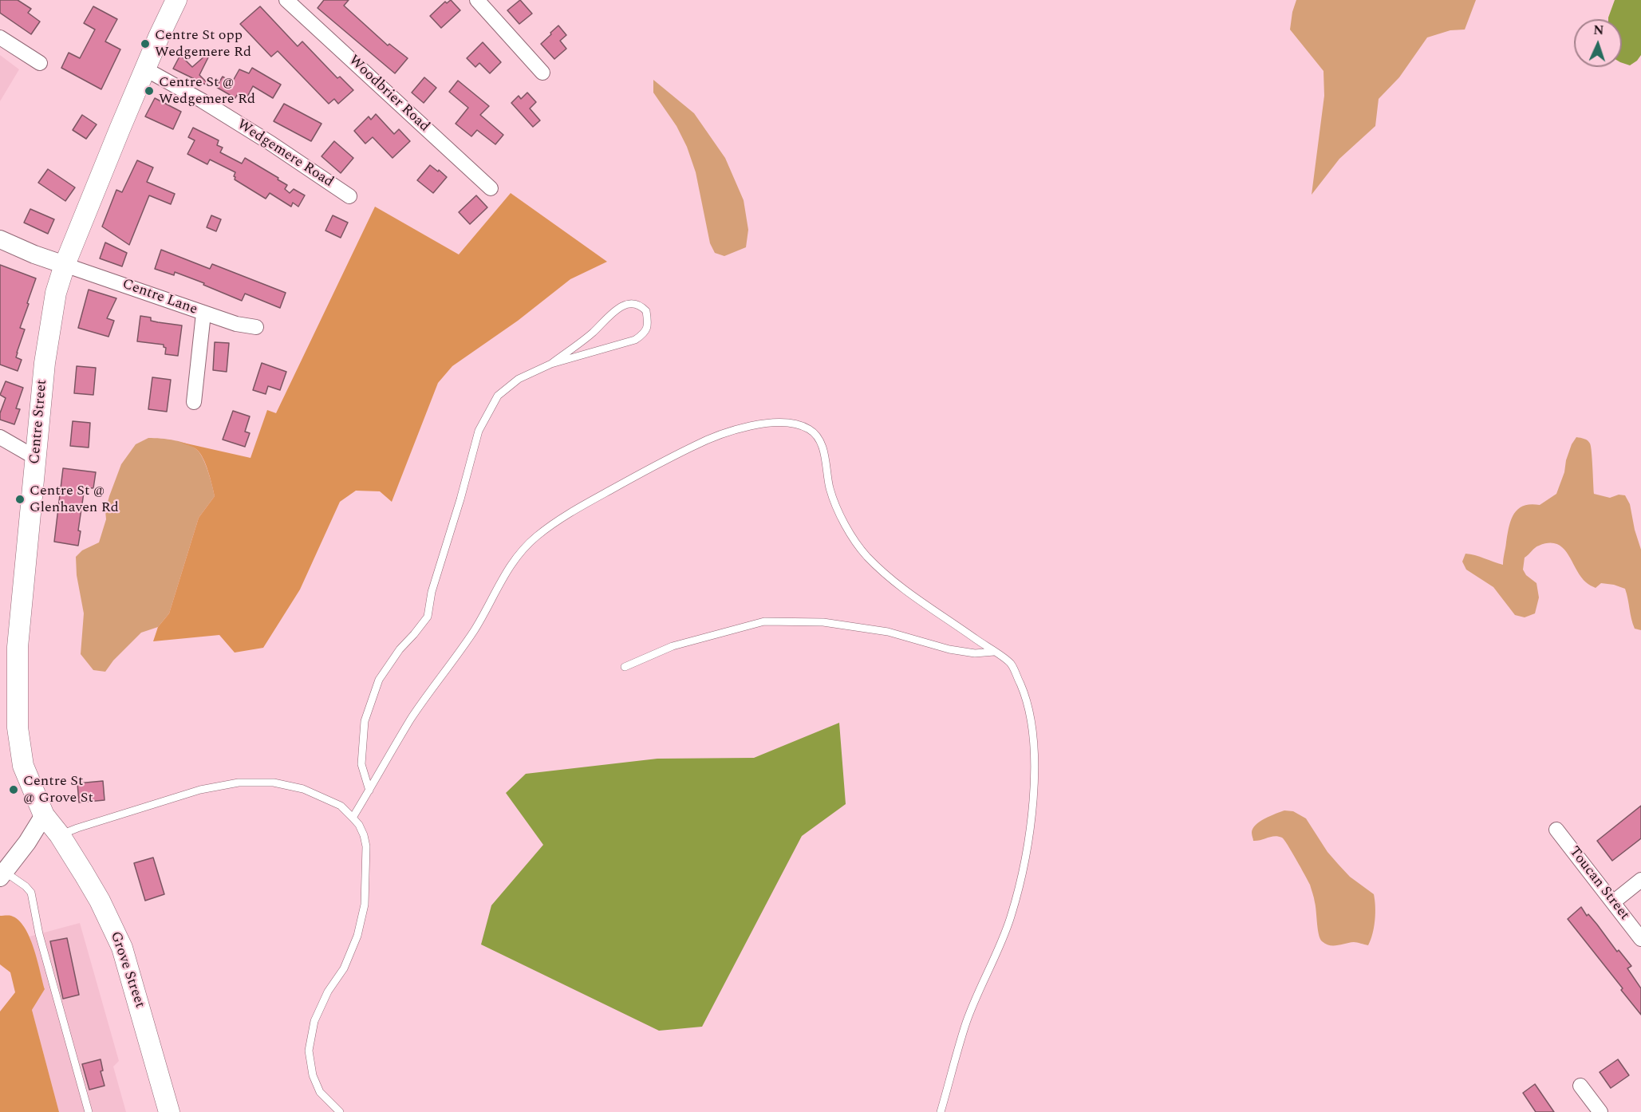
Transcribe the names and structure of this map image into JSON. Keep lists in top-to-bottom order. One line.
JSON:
{"streets":{"main road":["Centre Street","Grove Street"],"street":["Woodbrier Road","Wedgemere Road","Centre Lane","Toucan Street"]},"crossings":[["Wedgemere Road","Centre Street"],["Centre Lane","Centre Street"],["Centre Street","Grove Street"]],"places":["Centre St opp Wedgemere Rd","Centre St @ Wedgemere Rd","Centre St @ Glenhaven Rd","Centre St @ Grove St"],"north":"top"}
